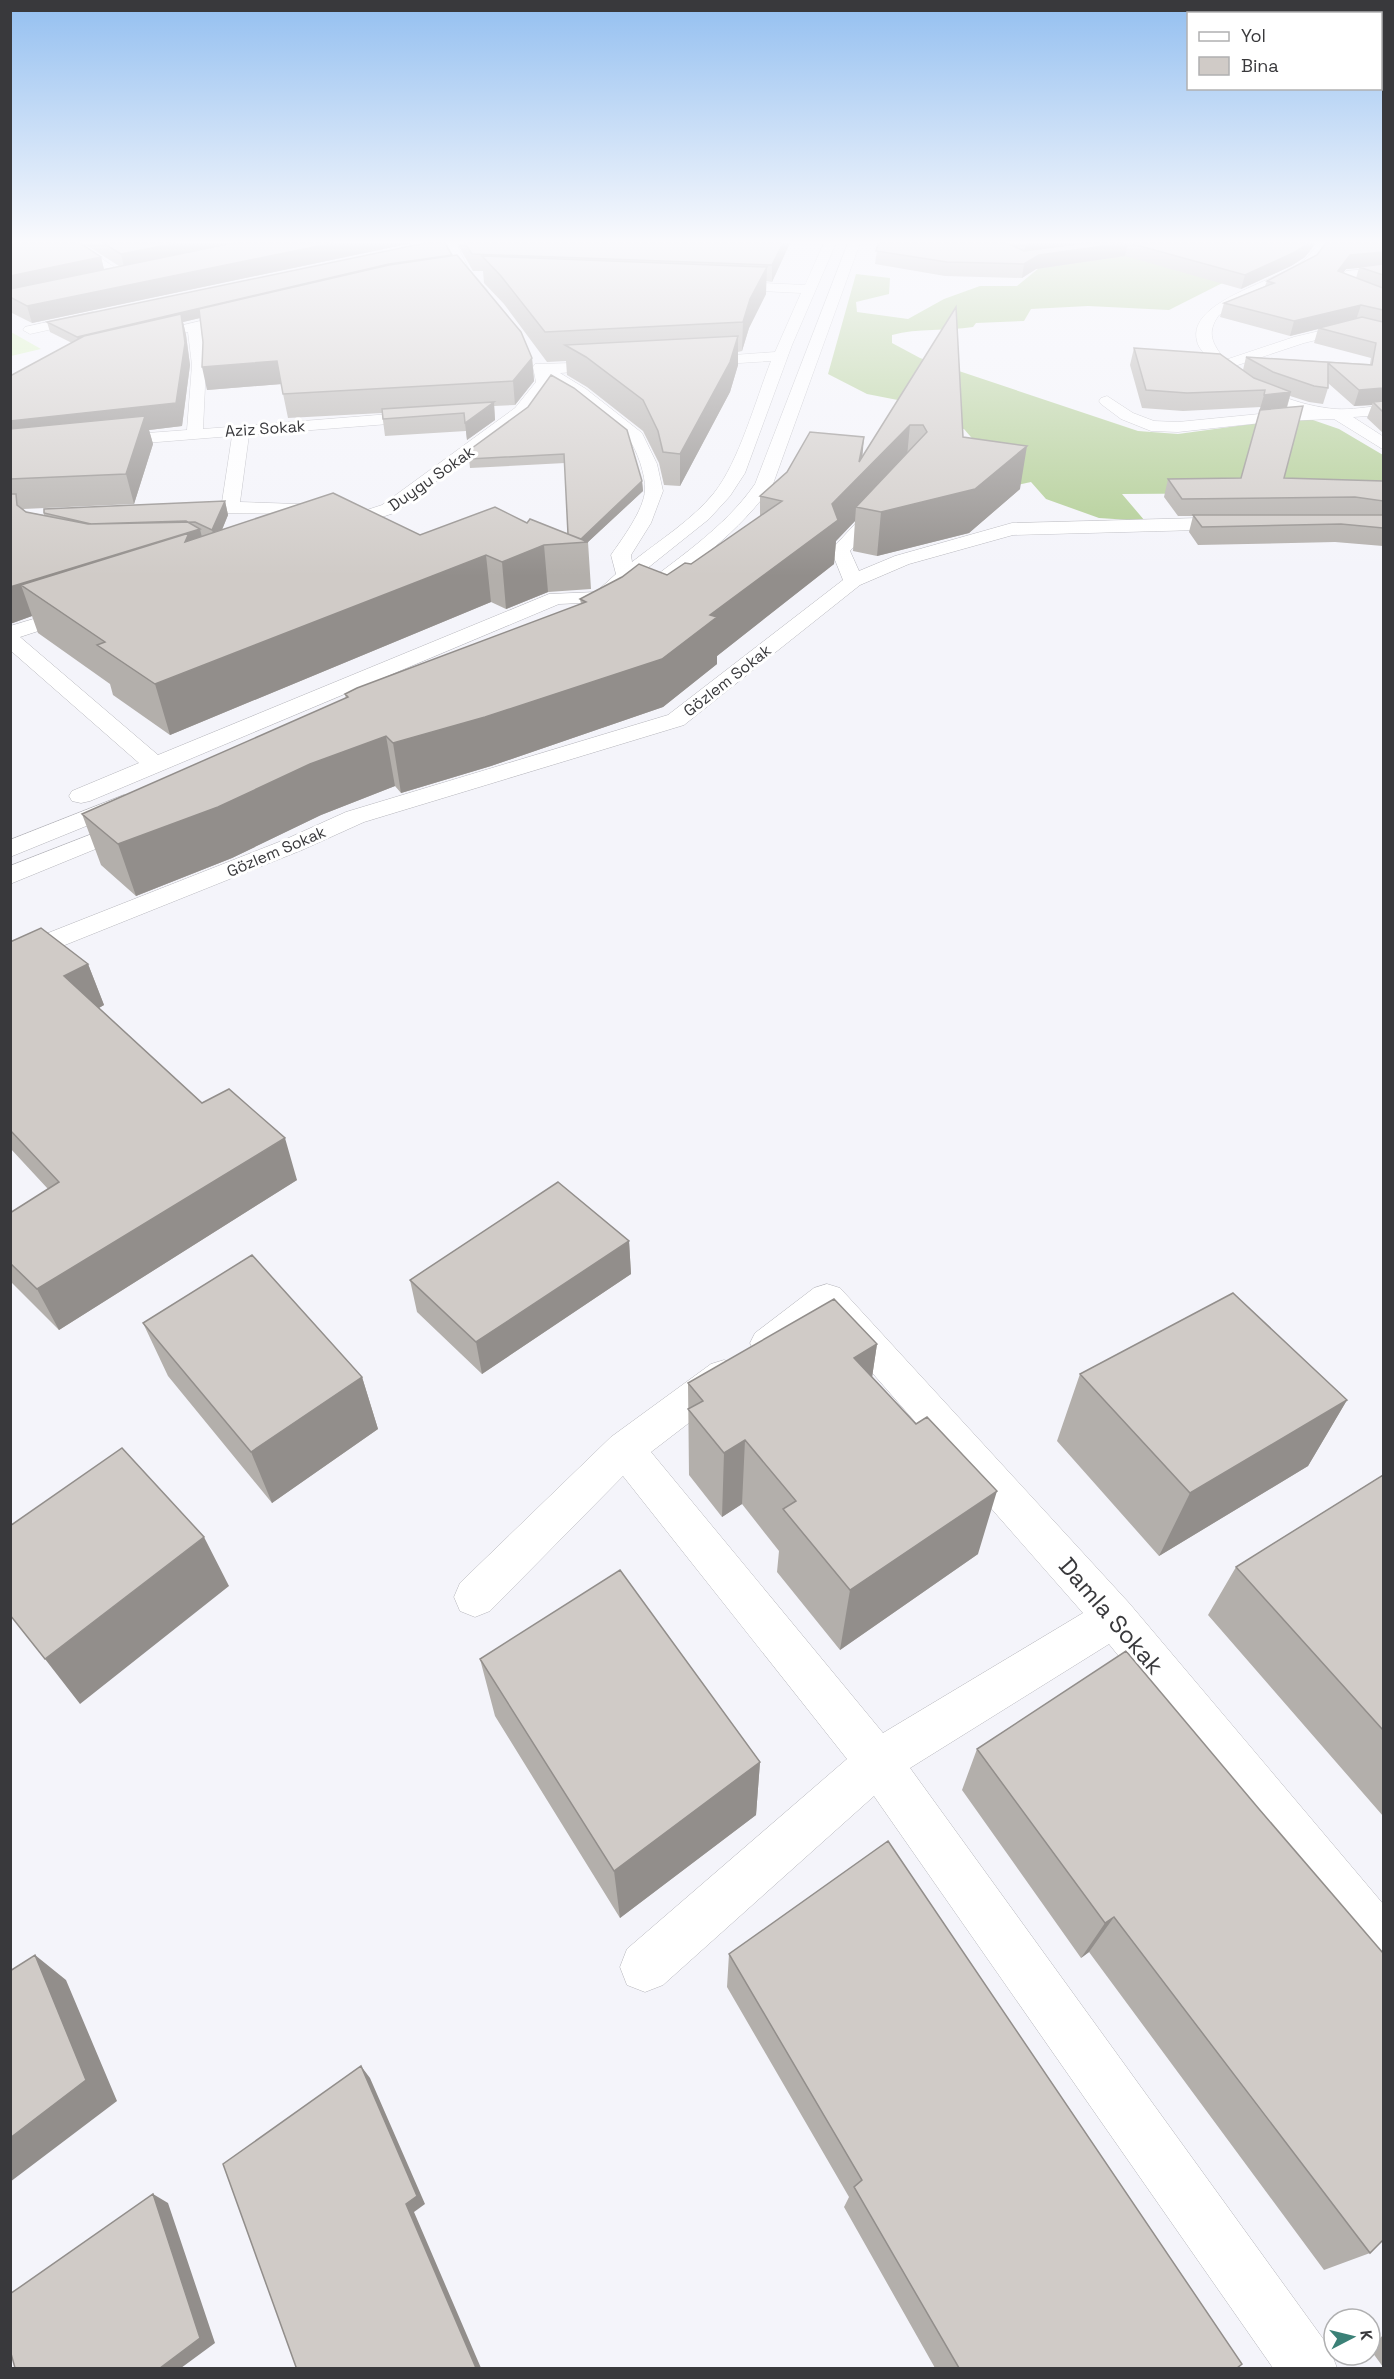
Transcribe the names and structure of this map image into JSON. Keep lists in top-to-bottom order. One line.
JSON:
{"streets":{"street":["Aziz Sokak","Duygu Sokak","Gözlem Sokak","Damla Sokak"]},"legend":["Yol","Bina"],"north":"right"}
